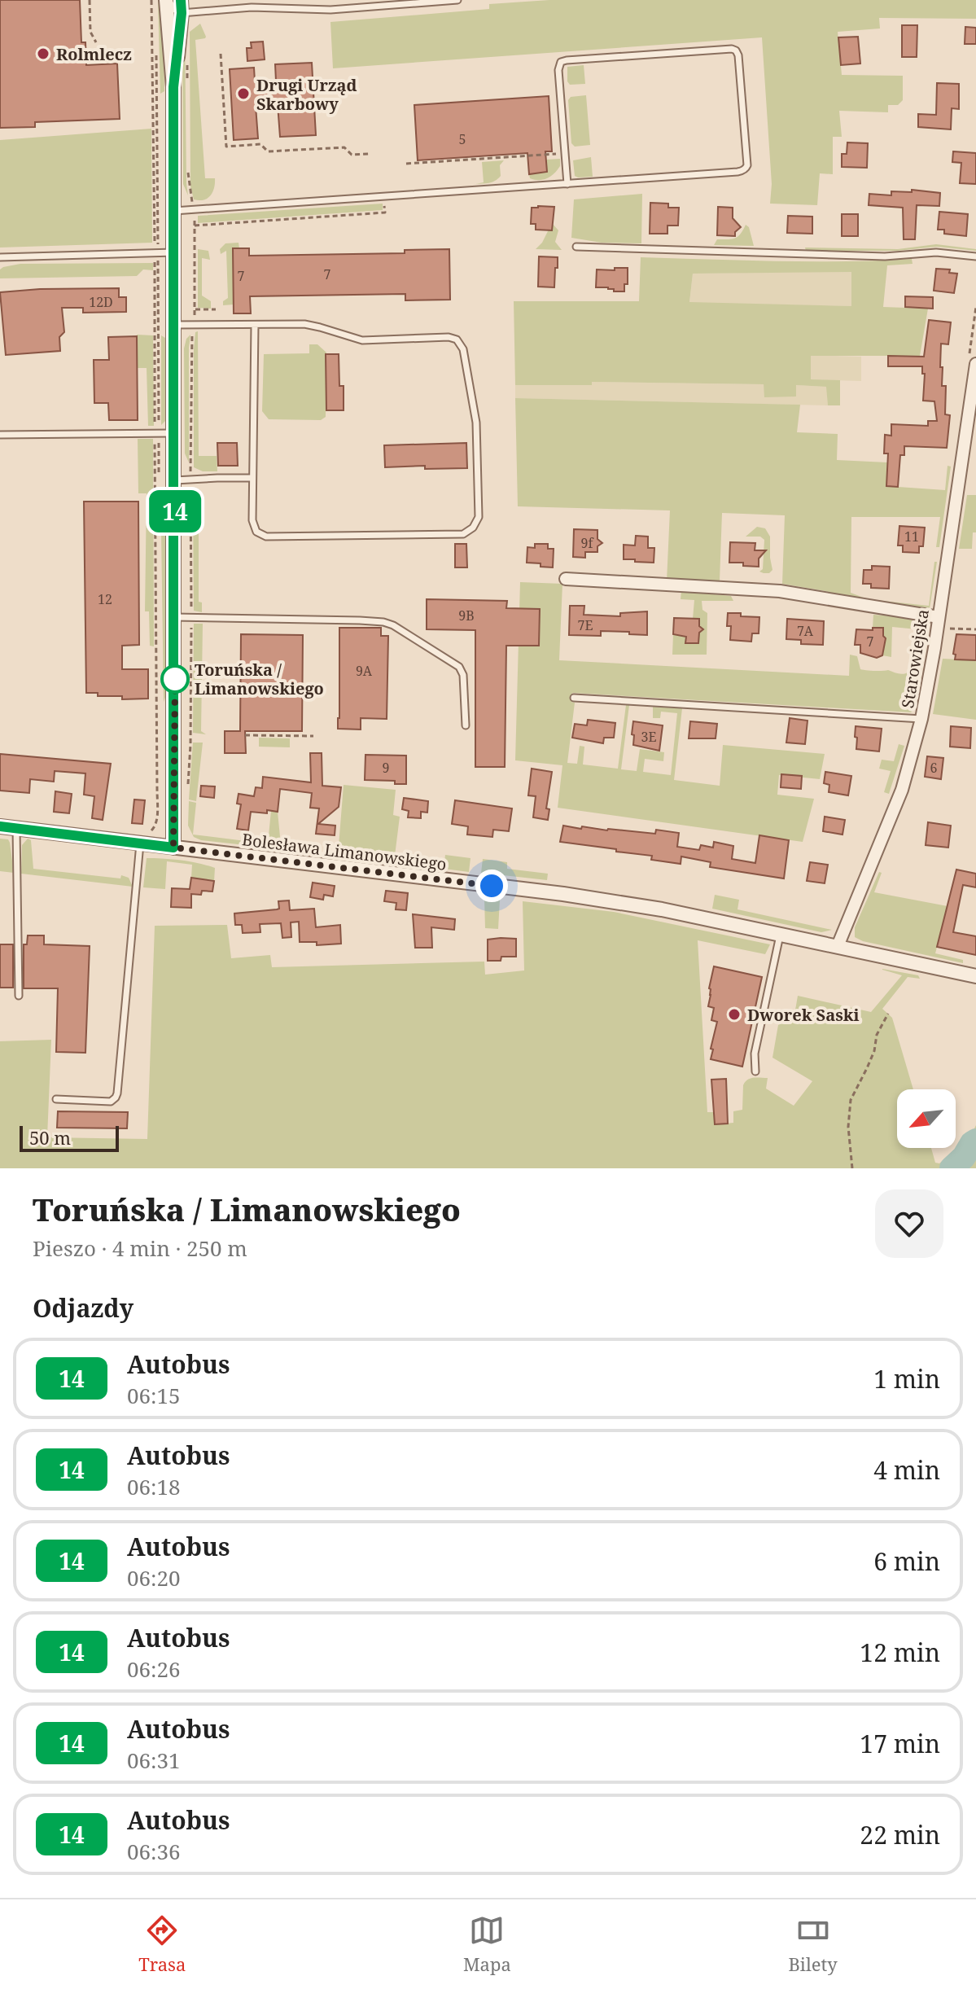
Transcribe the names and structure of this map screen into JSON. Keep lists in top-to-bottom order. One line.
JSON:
{"streets":{"street":["Starowiejska","Bolesława Limanowskiego"]},"crossings":[["Starowiejska","Bolesława Limanowskiego"]],"places":["Rolmlecz","Drugi Urząd Skarbowy","Toruńska / Limanowskiego","Dworek Saski"],"lines":["bus line 14"],"house_numbers":["5","7","7","12D","11","9f","12","9B","7E","7A","7","9A","3E","9","6"],"scale_bar":"50 m","north":"bottom left","page":{"on_map":"14","scale":"50 m","heading":[["Toruńska / Limanowskiego","Pieszo · 4 min · 250 m"],"Odjazdy"],"list":[{"mark":"14","name":"Autobus","note":"06:15","value":"1 min"},{"mark":"14","name":"Autobus","note":"06:18","value":"4 min"},{"mark":"14","name":"Autobus","note":"06:20","value":"6 min"},{"mark":"14","name":"Autobus","note":"06:26","value":"12 min"},{"mark":"14","name":"Autobus","note":"06:31","value":"17 min"},{"mark":"14","name":"Autobus","note":"06:36","value":"22 min"}],"tabs":["Trasa","Mapa","Bilety"]}}
